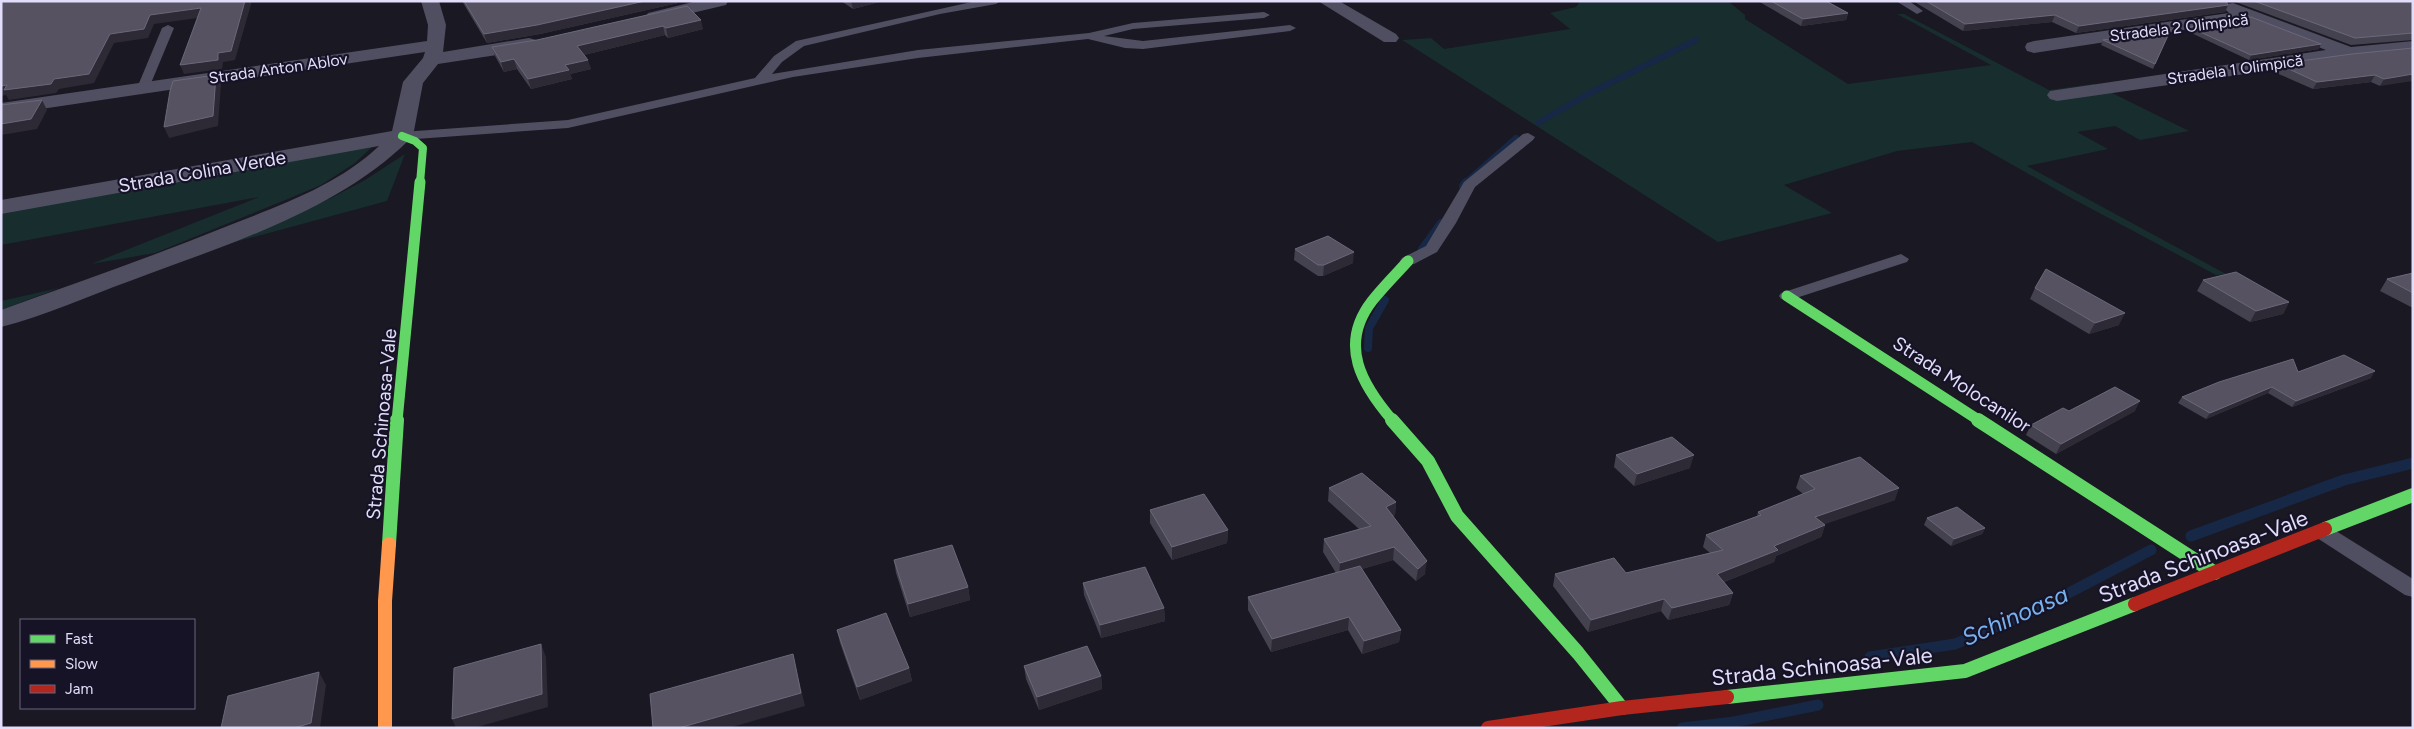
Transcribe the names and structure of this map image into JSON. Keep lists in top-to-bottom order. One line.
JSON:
{"streets":{"street":["Stradela 2 Olimpică","Strada Anton Ablov","Stradela 1 Olimpică","Strada Colina Verde","Strada Molocanilor","Strada Schinoasa-Vale"]},"crossings":[["Stradela 2 Olimpică","Stradela 1 Olimpică"],["Strada Colina Verde","Strada Schinoasa-Vale"],["Strada Molocanilor","Strada Schinoasa-Vale"]],"water":["Schinoasa"],"legend":["Fast","Slow","Jam"]}
